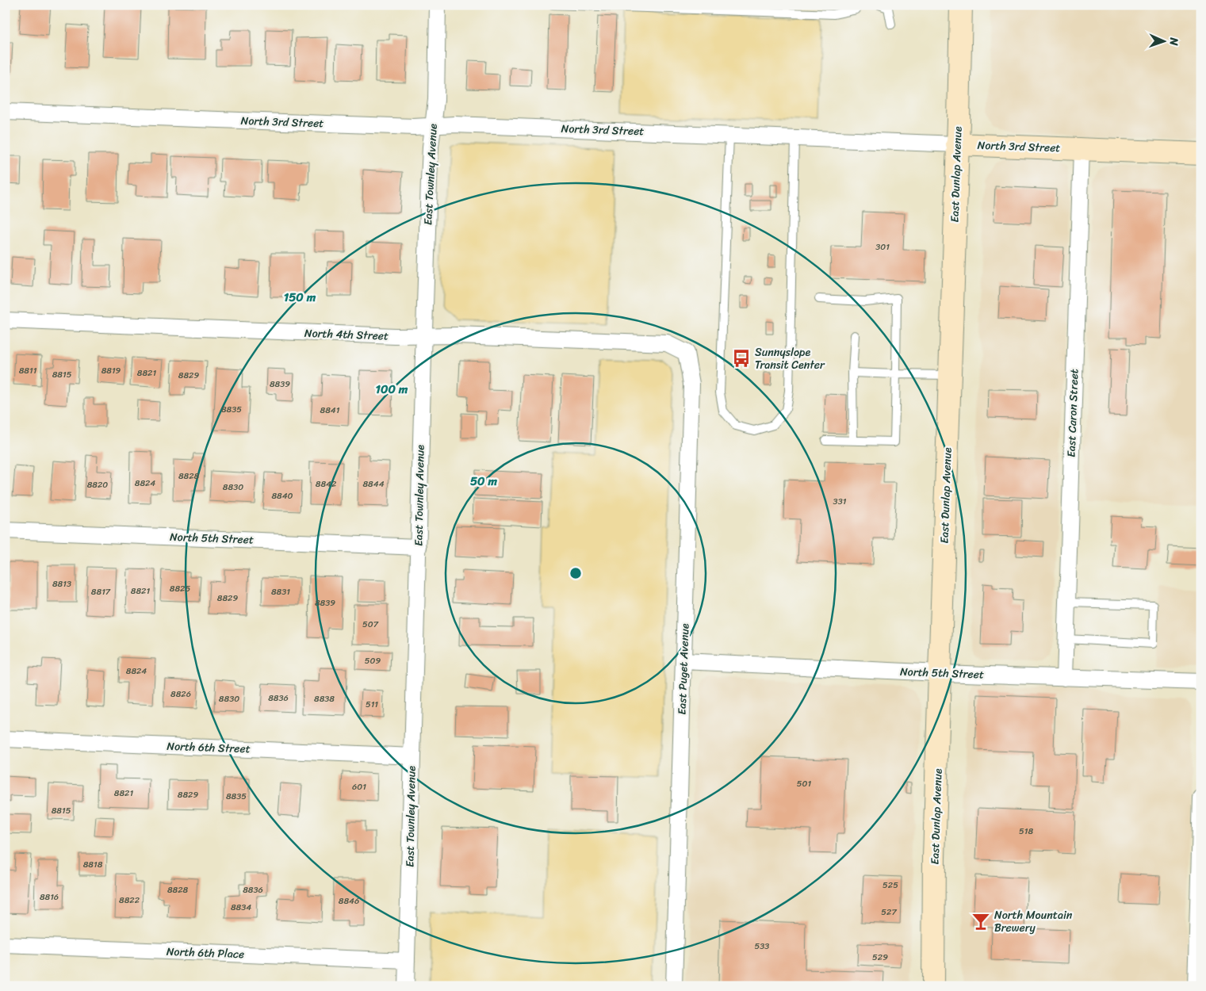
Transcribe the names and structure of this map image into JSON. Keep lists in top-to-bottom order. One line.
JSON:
{"streets":{"main road":["North 3rd Street","East Dunlap Avenue"],"street":["East Townley Avenue","North 4th Street","East Caron Street","North 5th Street","East Puget Avenue","North 6th Street","North 6th Place"]},"crossings":[["North 3rd Street","East Townley Avenue"],["North 3rd Street","East Dunlap Avenue"],["North 3rd Street","East Caron Street"],["East Townley Avenue","North 4th Street"],["East Townley Avenue","North 5th Street"],["East Townley Avenue","North 6th Street"],["East Townley Avenue","North 6th Place"],["East Dunlap Avenue","North 5th Street"],["North 4th Street","East Puget Avenue"],["East Caron Street","North 5th Street"],["North 5th Street","East Puget Avenue"]],"places":{"bus stop":["Sunnyslope Transit Center"],"bar":["North Mountain Brewery"]},"house_numbers":["301","8811","8819","8821","8815","8829","8839","8835","8841","8828","8824","8842","8844","8820","8830","8840","331","8813","8825","8821","8817","8831","8829","8839","507","509","8824","8826","8836","8830","8838","511","501","601","8821","8829","8835","8815","518","8818","525","8828","8836","8816","8822","8846","8834","527","533","529"],"north":"right","rings":["150 m","100 m","50 m"]}
